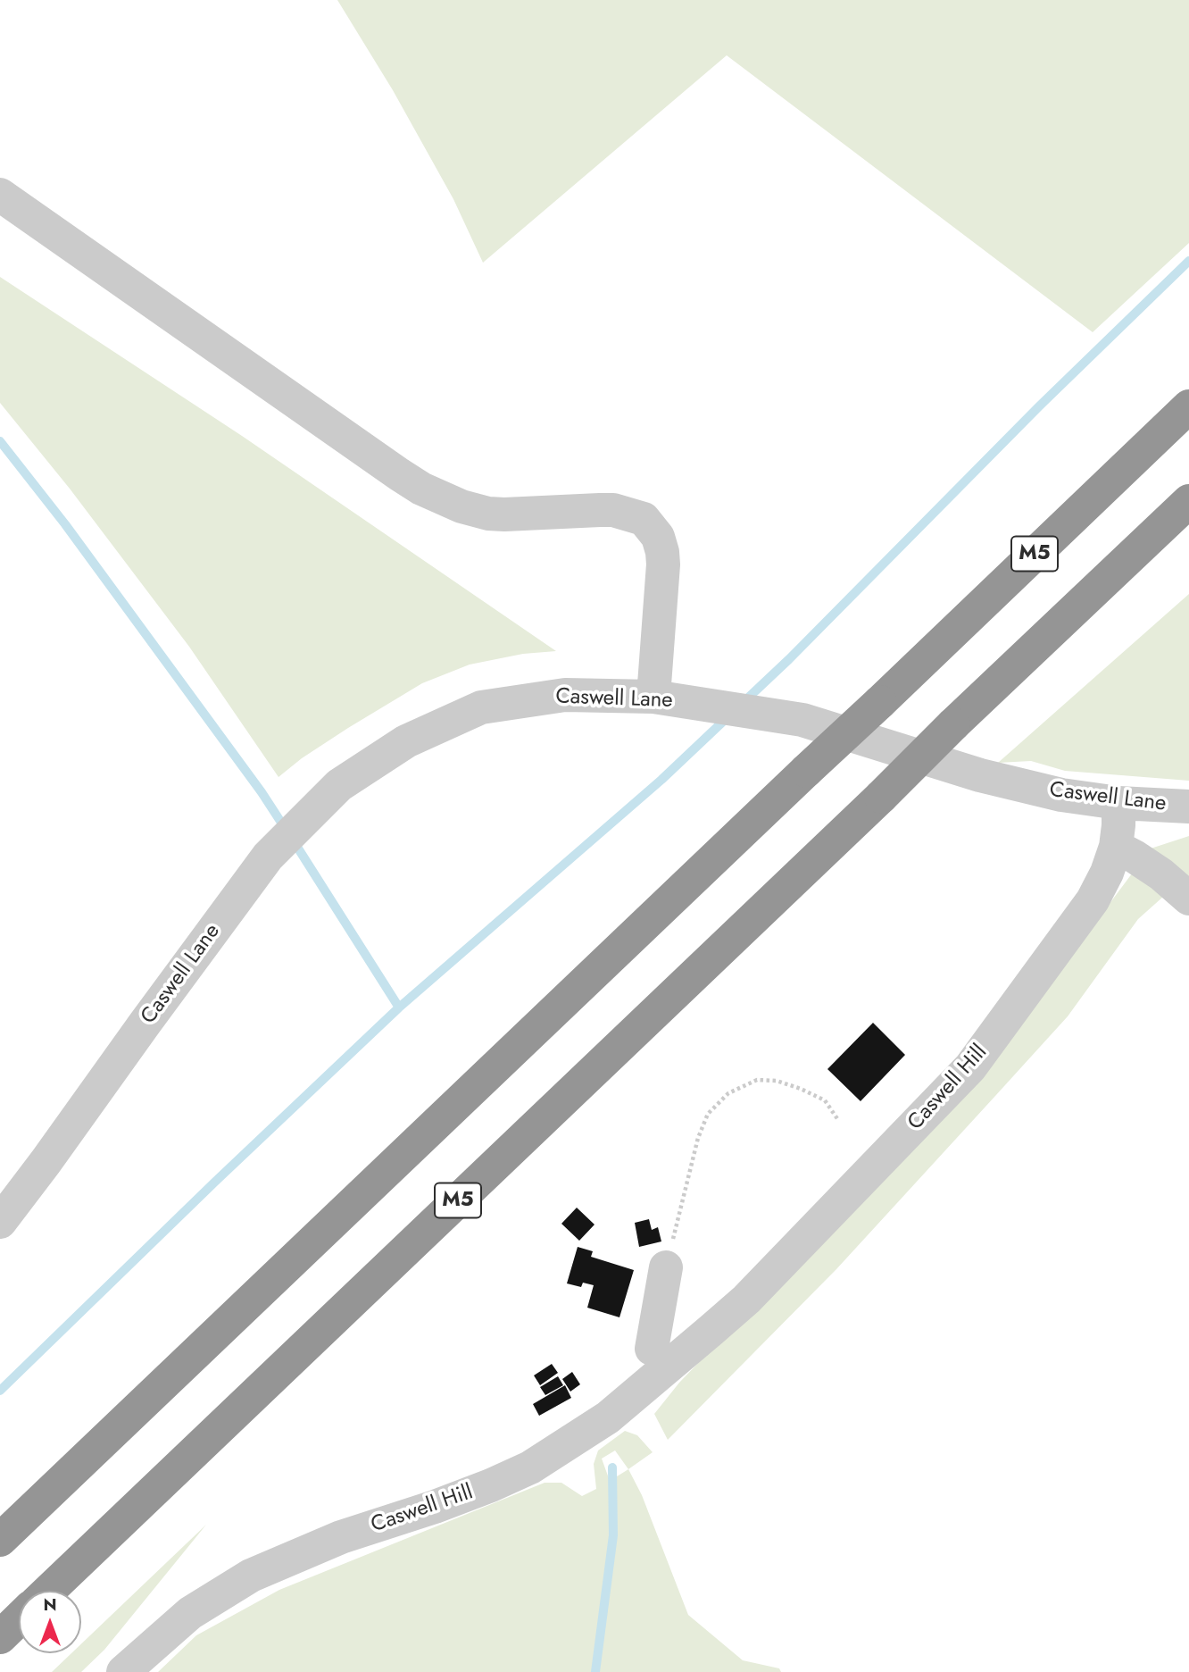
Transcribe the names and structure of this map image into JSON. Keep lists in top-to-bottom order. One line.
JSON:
{"streets":{"highway":["M5"],"street":["Caswell Lane","Caswell Hill"]},"crossings":[["Caswell Lane","Caswell Hill"]],"north":"top"}
